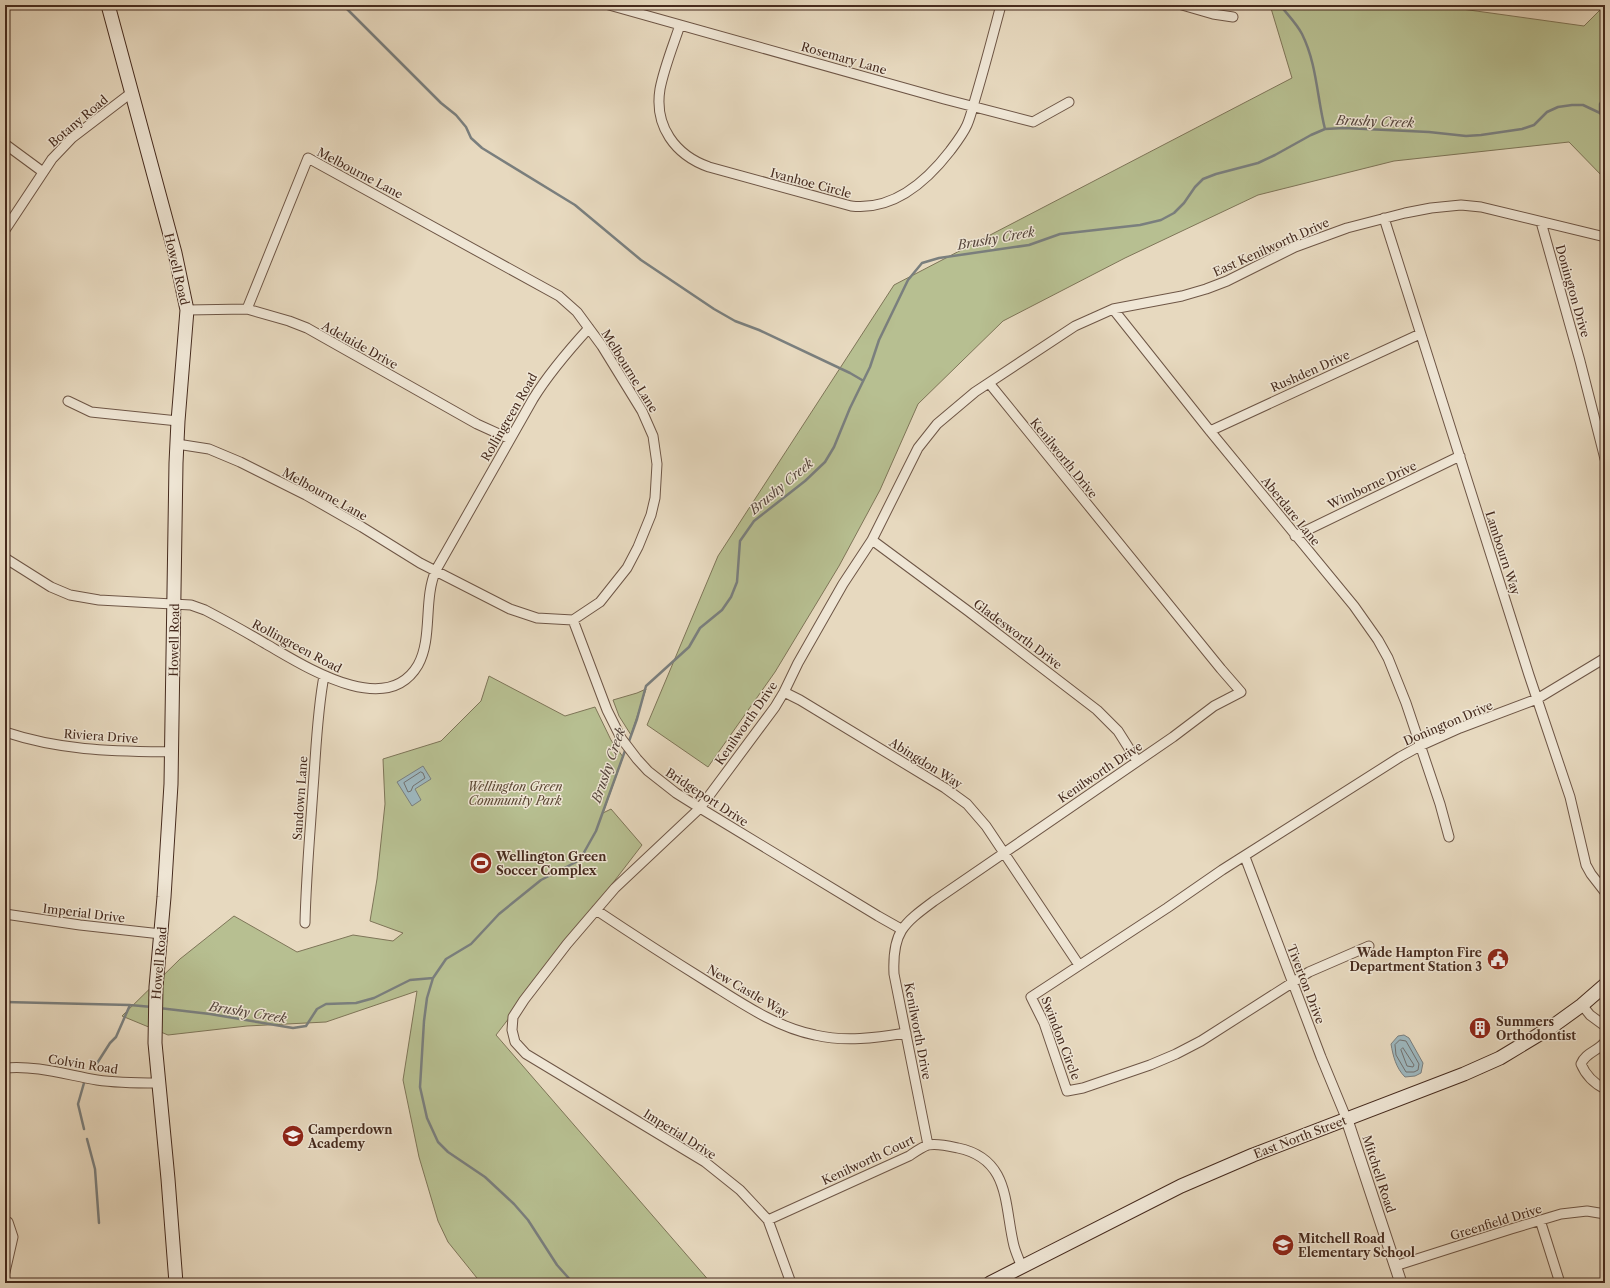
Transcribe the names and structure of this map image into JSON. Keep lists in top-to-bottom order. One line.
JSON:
{"streets":{"main road":["Howell Road","East North Street"],"street":["Rosemary Lane","Botany Road","Melbourne Lane","Ivanhoe Circle","East Kenilworth Drive","Donington Drive","Adelaide Drive","Rushden Drive","Rollingreen Road","Kenilworth Drive","Wimborne Drive","Aberdare Lane","Lambourn Way","Gladesworth Drive","Riviera Drive","Abingdon Way","Bridgeport Drive","Sandown Lane","Imperial Drive","Tiverton Drive","New Castle Way","Swindon Circle","Colvin Road","Kenilworth Court","Mitchell Road","Greenfield Drive"]},"crossings":[["Rosemary Lane","Ivanhoe Circle"],["Botany Road","Howell Road"],["Melbourne Lane","Howell Road"],["Melbourne Lane","Adelaide Drive"],["Melbourne Lane","Rollingreen Road"],["Melbourne Lane","Bridgeport Drive"],["East Kenilworth Drive","Donington Drive"],["East Kenilworth Drive","Kenilworth Drive"],["East Kenilworth Drive","Aberdare Lane"],["East Kenilworth Drive","Lambourn Way"],["Howell Road","Adelaide Drive"],["Howell Road","Rollingreen Road"],["Howell Road","Riviera Drive"],["Howell Road","Imperial Drive"],["Howell Road","Colvin Road"],["Donington Drive","Aberdare Lane"],["Donington Drive","Lambourn Way"],["Donington Drive","Tiverton Drive"],["Donington Drive","Swindon Circle"],["Adelaide Drive","Rollingreen Road"],["Rushden Drive","Aberdare Lane"],["Rushden Drive","Lambourn Way"],["Rollingreen Road","Sandown Lane"],["Kenilworth Drive","Gladesworth Drive"],["Kenilworth Drive","Abingdon Way"],["Kenilworth Drive","Bridgeport Drive"],["Kenilworth Drive","Imperial Drive"],["Kenilworth Drive","New Castle Way"],["Kenilworth Drive","Kenilworth Court"],["Wimborne Drive","Aberdare Lane"],["Wimborne Drive","Lambourn Way"],["Abingdon Way","Swindon Circle"],["Imperial Drive","Kenilworth Court"],["Tiverton Drive","Swindon Circle"],["Tiverton Drive","East North Street"],["Tiverton Drive","Mitchell Road"],["East North Street","Kenilworth Court"],["East North Street","Mitchell Road"],["Mitchell Road","Greenfield Drive"]],"water":["Brushy Creek"],"parks":["Wellington Green Community Park"],"places":{"sports":["Wellington Green Soccer Complex"],"public building":["Wade Hampton Fire Department Station 3"],"building":["Summers Orthodontist"],"school or university":["Camperdown Academy","Mitchell Road Elementary School"]}}
